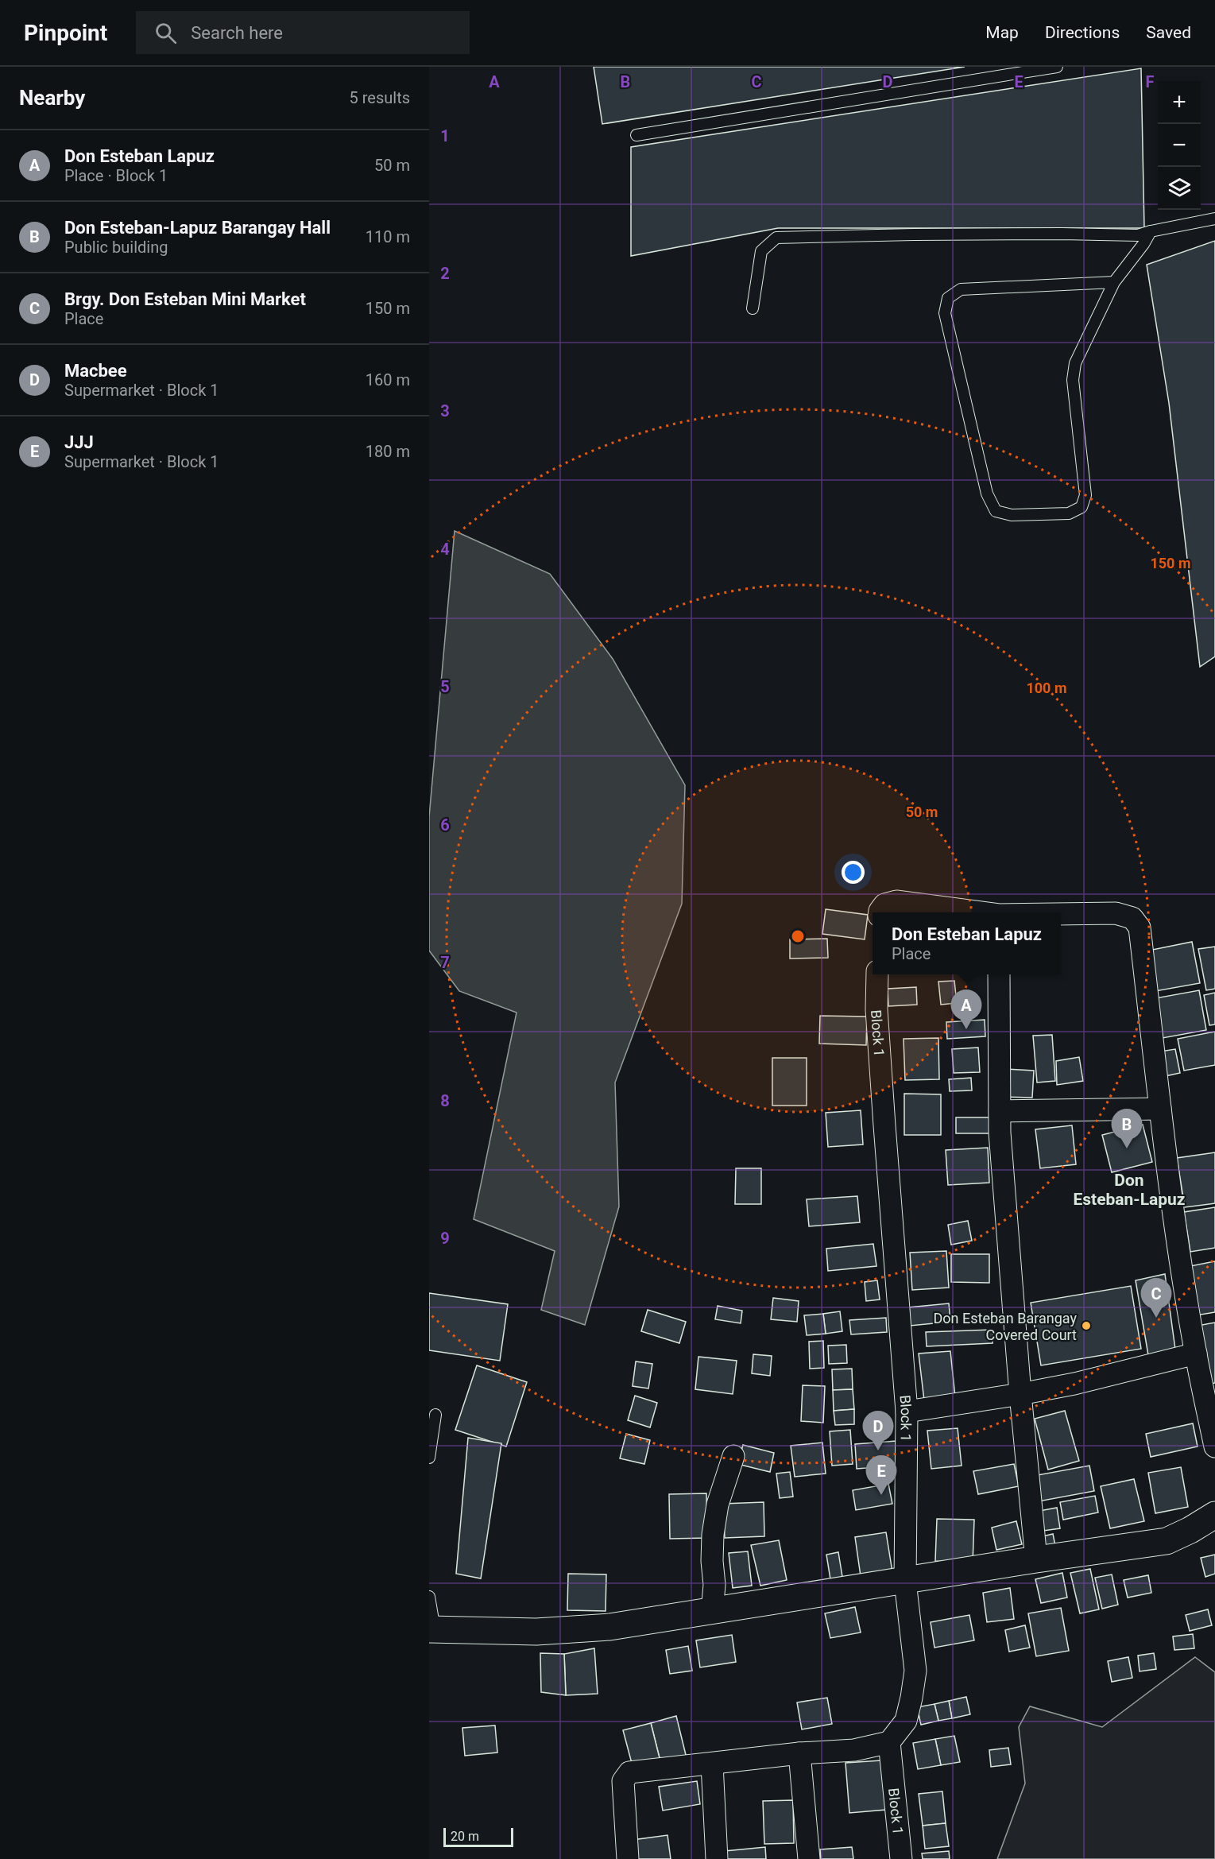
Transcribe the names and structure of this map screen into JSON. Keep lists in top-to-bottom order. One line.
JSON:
{"streets":{"street":["Block 1"]},"districts":["Don Esteban-Lapuz"],"places":["Don Esteban Barangay Covered Court"],"scale_bar":"20 m","page":{"header":"Pinpoint","search":"Search here","nav":["Map","Directions","Saved"],"heading":["Nearby","5 results"],"map_buttons":["+","−"],"list":[{"mark":"A","name":"Don Esteban Lapuz","note":"Place · Block 1","value":"50 m"},{"mark":"B","name":"Don Esteban-Lapuz Barangay Hall","note":"Public building","value":"110 m"},{"mark":"C","name":"Brgy. Don Esteban Mini Market","note":"Place","value":"150 m"},{"mark":"D","name":"Macbee","note":"Supermarket · Block 1","value":"160 m"},{"mark":"E","name":"JJJ","note":"Supermarket · Block 1","value":"180 m"}],"popup":["Don Esteban Lapuz","Place"],"pins":["A","B","C","D","E"],"scale":"20 m"},"grid":{"columns":["A","B","C","D","E","F"],"rows":["1","2","3","4","5","6","7","8","9"]},"rings":["150 m","100 m","50 m"]}
